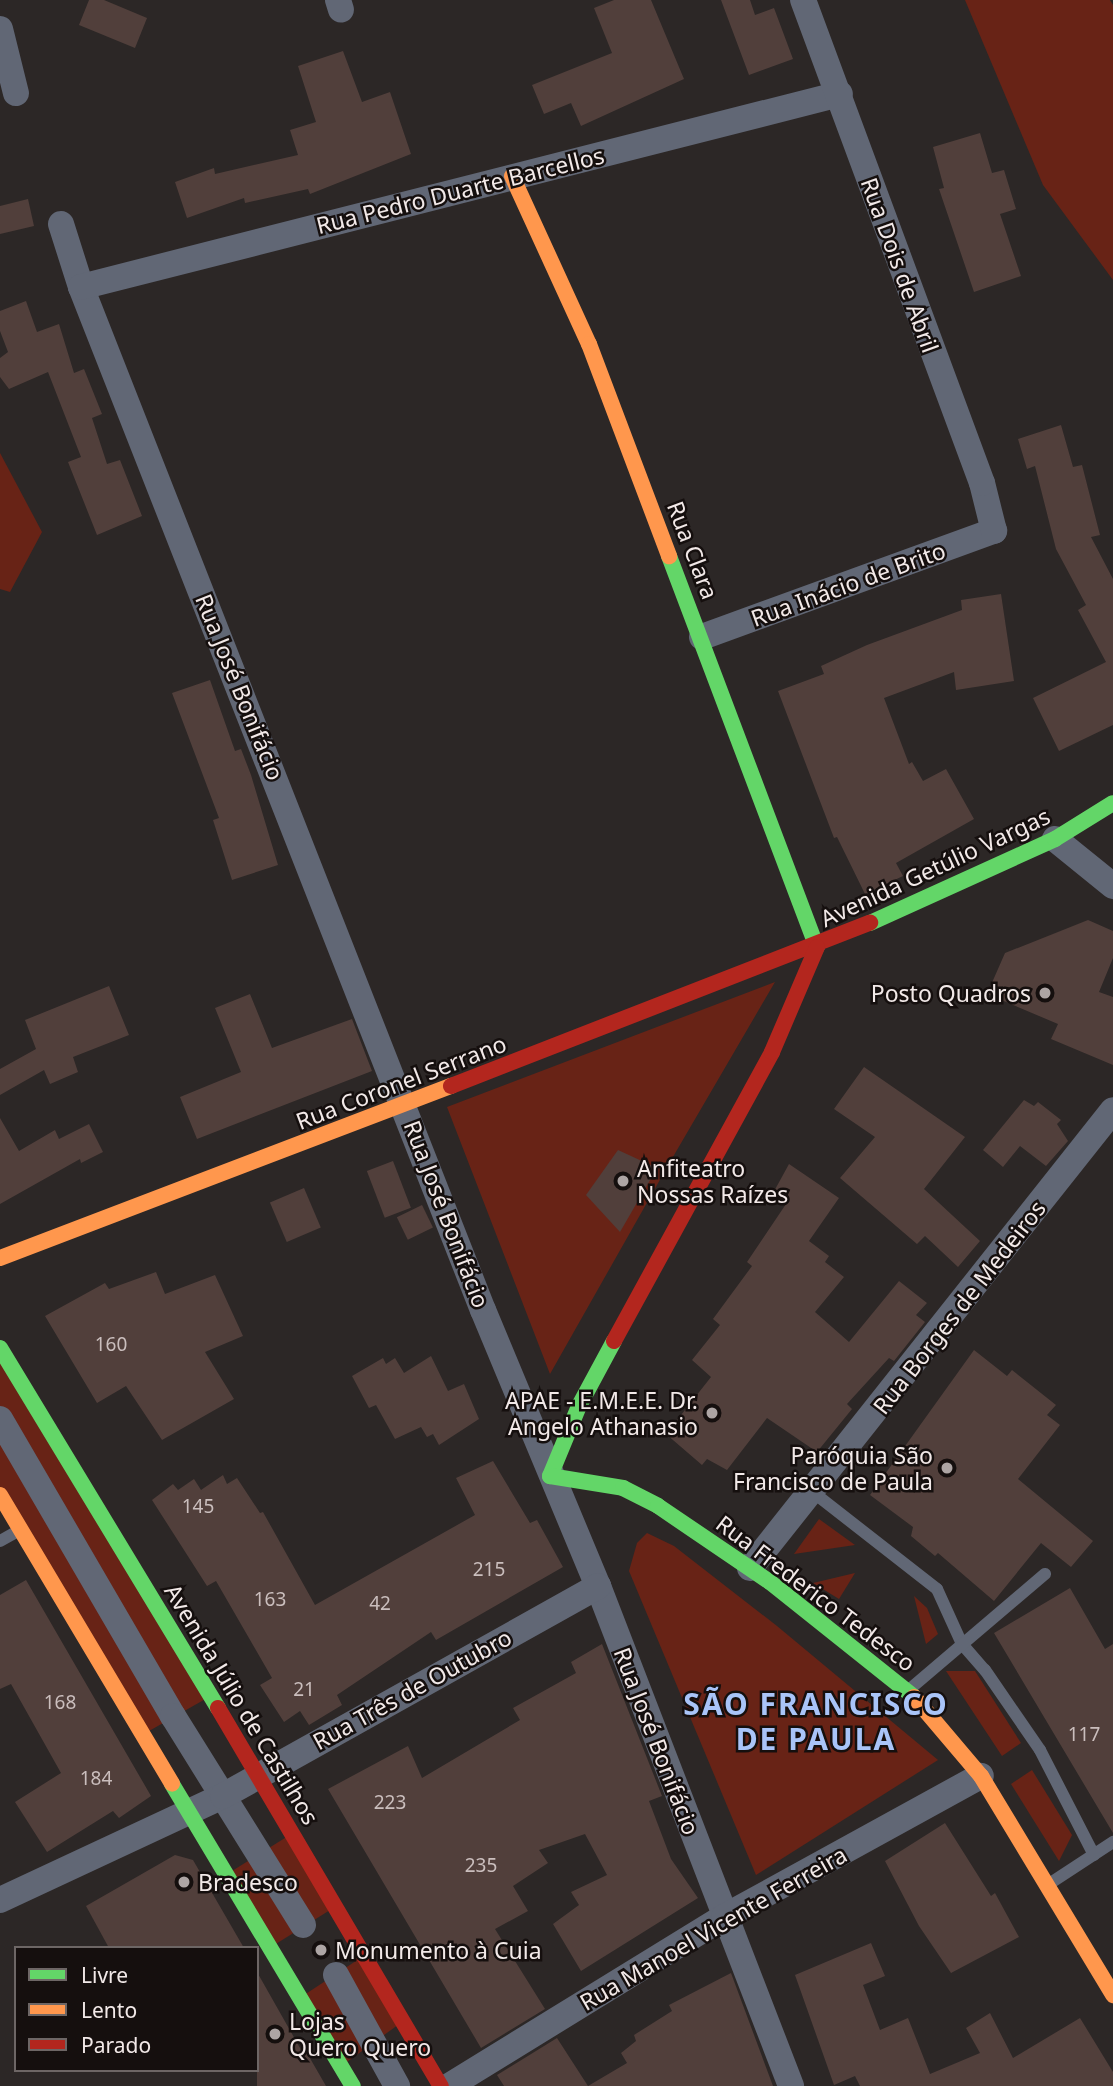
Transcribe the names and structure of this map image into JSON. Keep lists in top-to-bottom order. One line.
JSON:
{"streets":{"main road":["Rua Clara","Avenida Getúlio Vargas","Rua Coronel Serrano","Rua Frederico Tedesco","Avenida Júlio de Castilhos"],"street":["Rua Pedro Duarte Barcellos","Rua Dois de Abril","Rua Inácio de Brito","Rua José Bonifácio","Rua Borges de Medeiros","Rua Três de Outubro","Rua Manoel Vicente Ferreira"]},"crossings":[["Rua Pedro Duarte Barcellos","Rua Dois de Abril"],["Rua Pedro Duarte Barcellos","Rua Clara"],["Rua Pedro Duarte Barcellos","Rua José Bonifácio"],["Rua Dois de Abril","Rua Inácio de Brito"],["Rua Clara","Rua Inácio de Brito"],["Rua Clara","Avenida Getúlio Vargas"],["Rua Clara","Rua Coronel Serrano"],["Rua José Bonifácio","Avenida Getúlio Vargas"],["Rua José Bonifácio","Rua Coronel Serrano"],["Rua José Bonifácio","Rua Frederico Tedesco"],["Rua José Bonifácio","Rua Três de Outubro"],["Rua José Bonifácio","Rua Manoel Vicente Ferreira"],["Avenida Getúlio Vargas","Rua Coronel Serrano"],["Avenida Getúlio Vargas","Rua Frederico Tedesco"],["Rua Borges de Medeiros","Rua Frederico Tedesco"],["Rua Frederico Tedesco","Rua Manoel Vicente Ferreira"],["Rua Três de Outubro","Avenida Júlio de Castilhos"]],"districts":["SÃO FRANCISCO DE PAULA"],"places":["Posto Quadros","Anfiteatro Nossas Raízes","APAE - E.M.E.E. Dr. Angelo Athanasio","Paróquia São Francisco de Paula","Bradesco","Monumento à Cuia","Lojas Quero Quero"],"house_numbers":["160","145","215","163","42","21","168","117","184","223","235"],"legend":["Livre","Lento","Parado"]}
